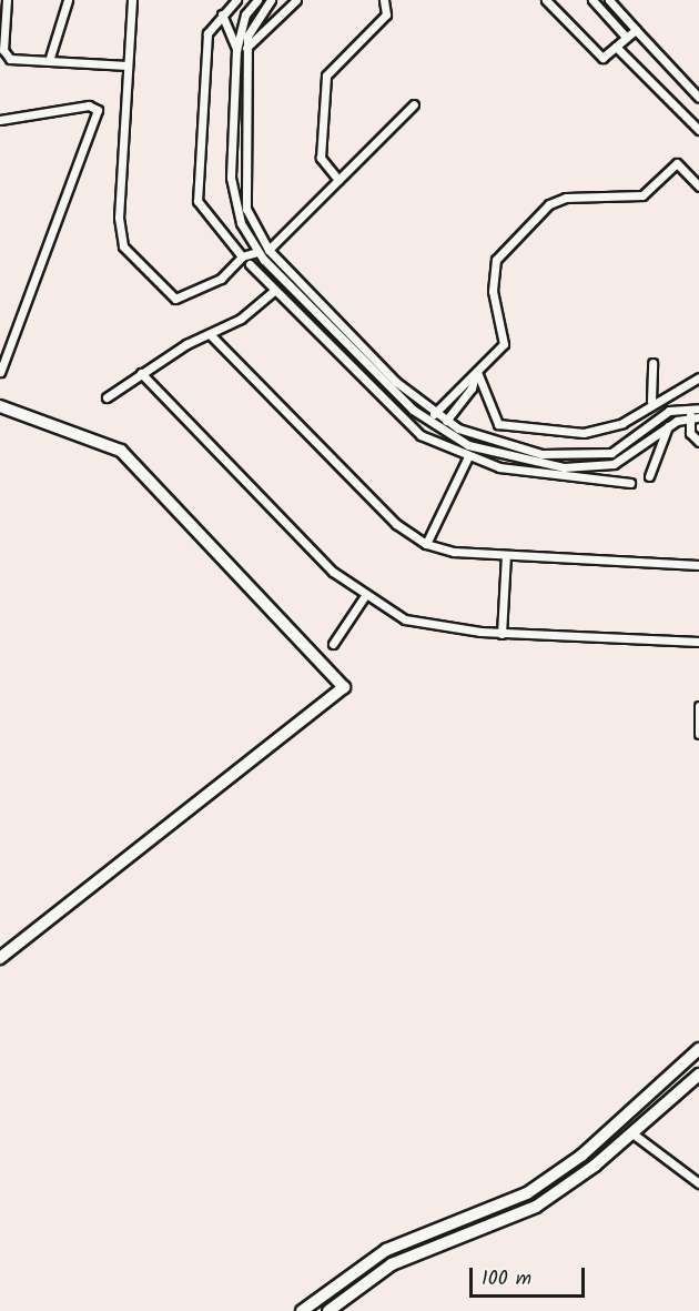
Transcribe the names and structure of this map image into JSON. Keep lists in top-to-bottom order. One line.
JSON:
{"scale_bar":"100 m"}
